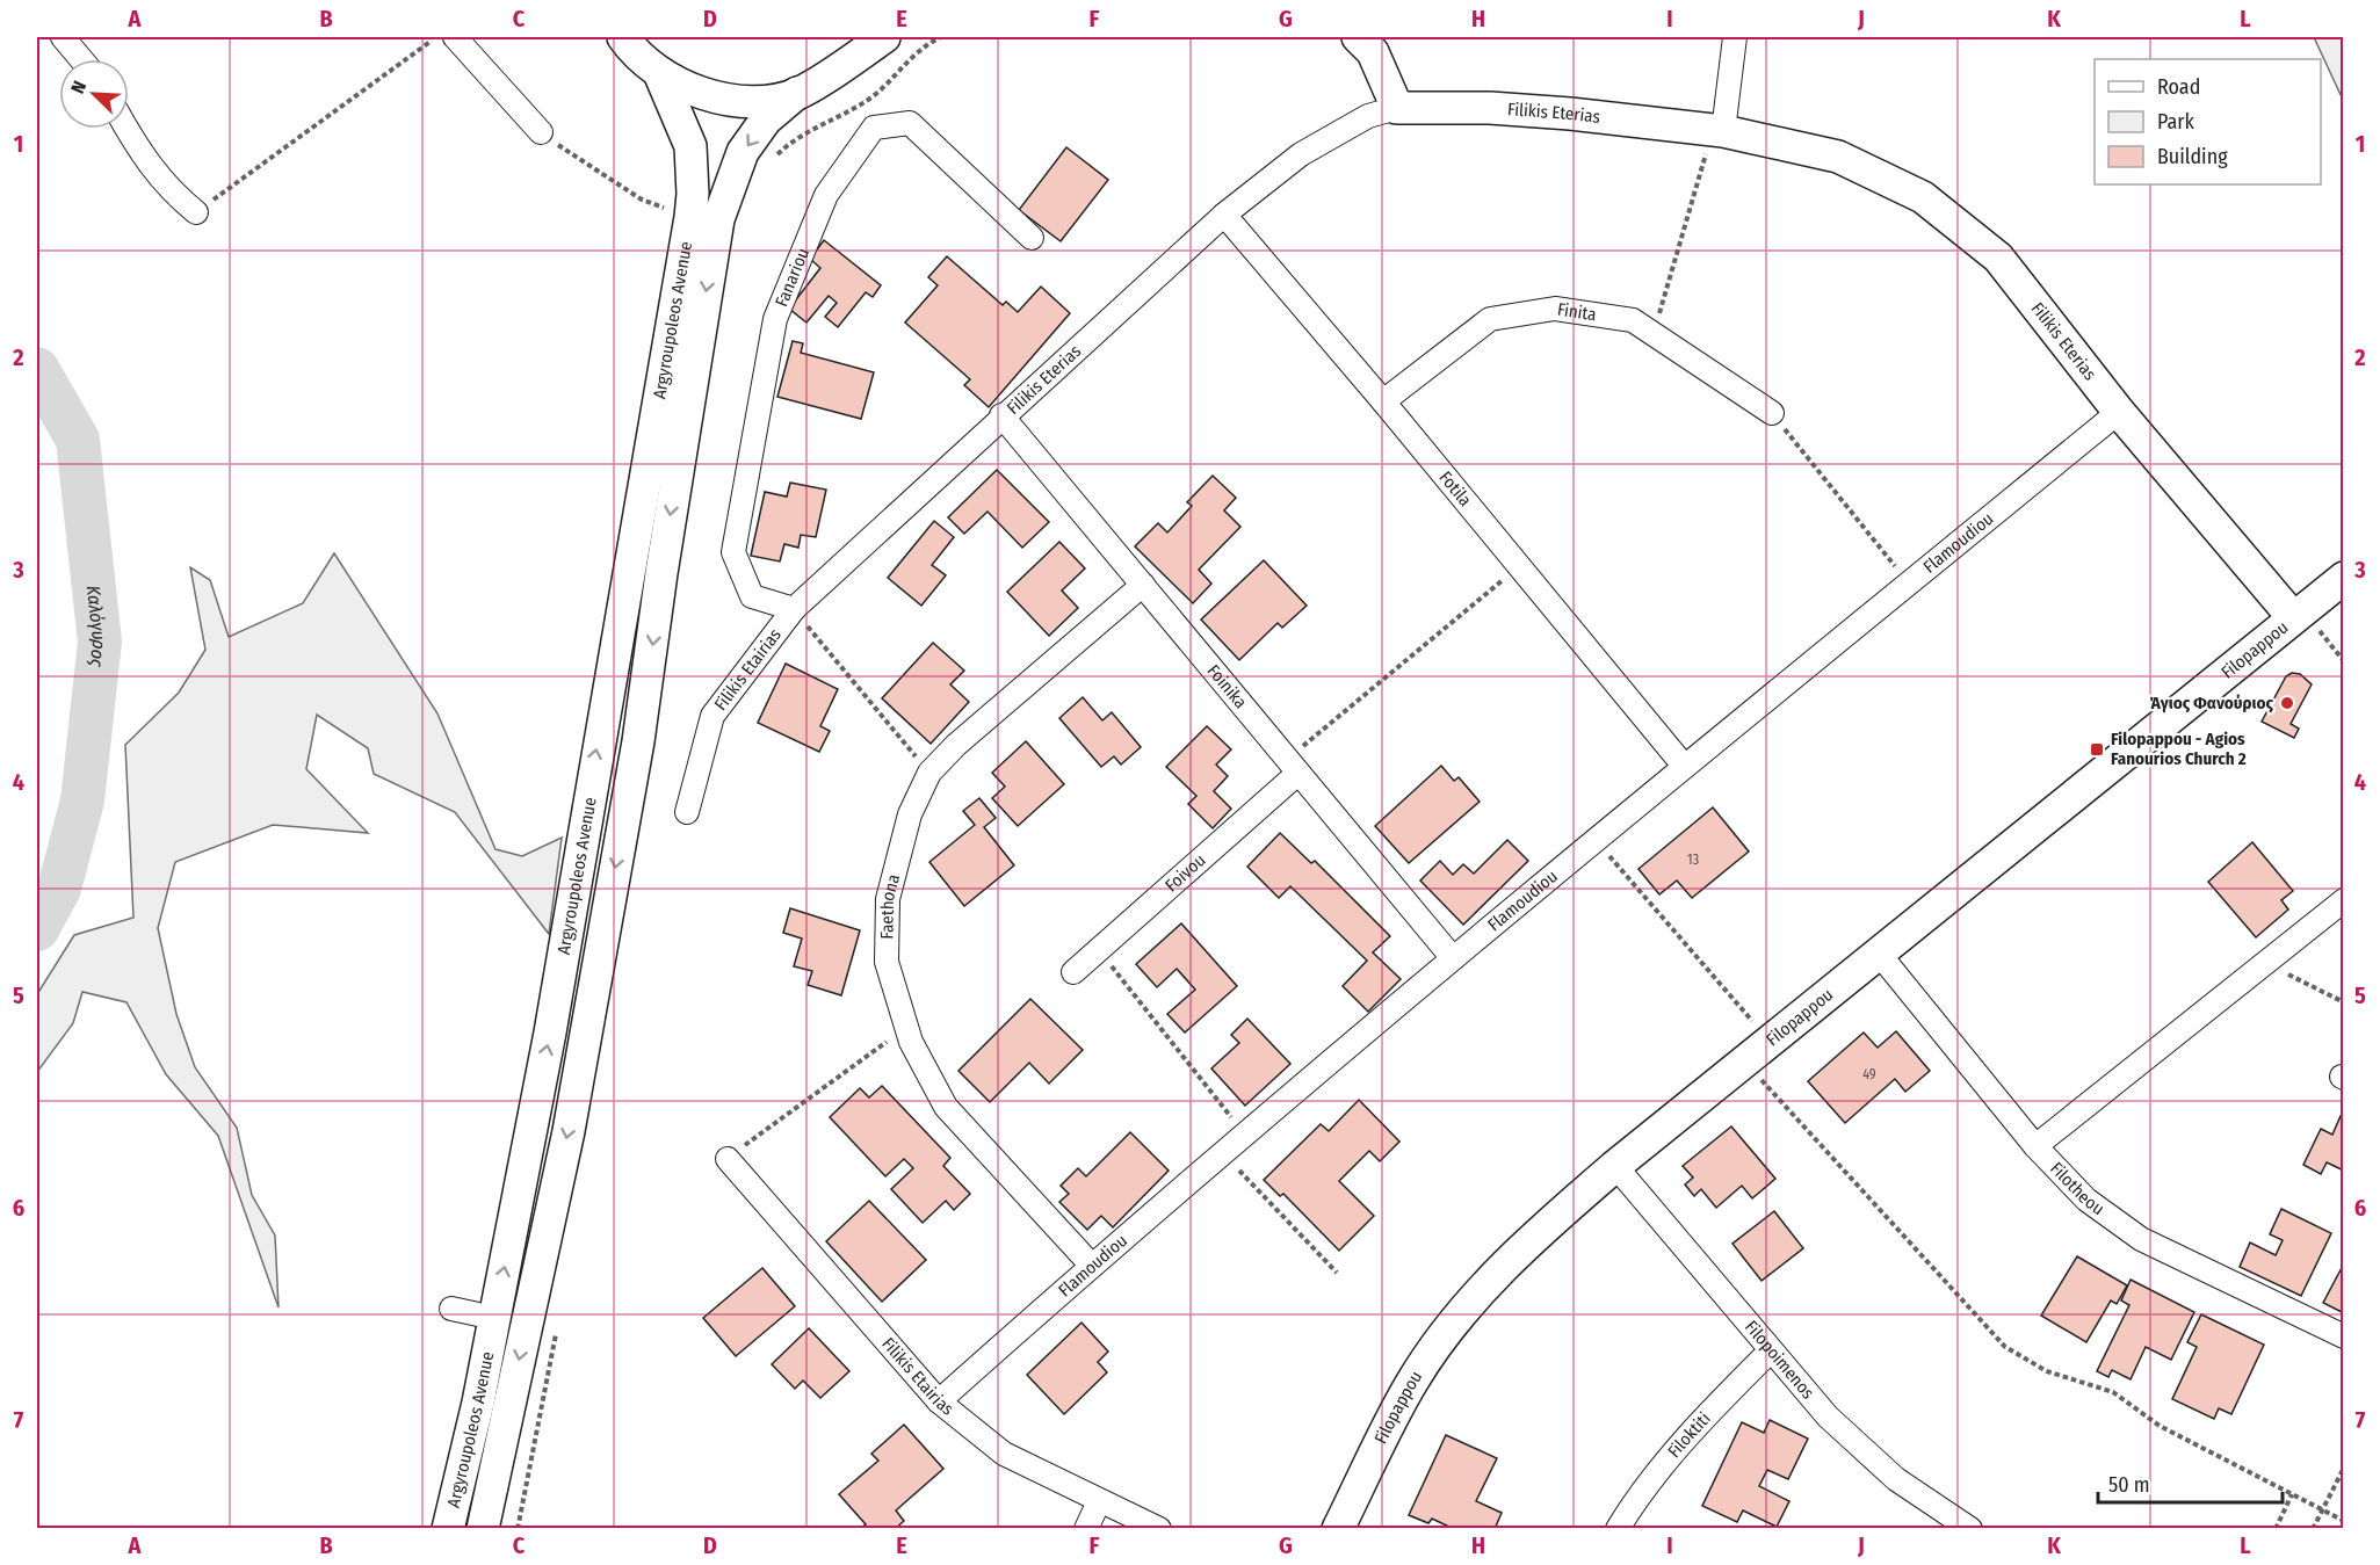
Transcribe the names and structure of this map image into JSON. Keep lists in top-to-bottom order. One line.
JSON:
{"streets":{"main road":["Filikis Eterias","Argyroupoleos Avenue","Filopappou"],"street":["Fanariou","Finita","Fotila","Flamoudiou","Filikis Etairias","Foinika","Foivou","Faethona","Filotheou","Filopoimenos","Filoktiti"]},"crossings":[["Filikis Eterias","Fanariou"],["Filikis Eterias","Fotila"],["Filikis Eterias","Flamoudiou"],["Filikis Eterias","Filopappou"],["Filikis Eterias","Filikis Etairias"],["Filikis Eterias","Foinika"],["Fanariou","Filikis Etairias"],["Finita","Fotila"],["Fotila","Flamoudiou"],["Flamoudiou","Filikis Etairias"],["Flamoudiou","Foinika"],["Flamoudiou","Faethona"],["Filopappou","Filotheou"],["Filopappou","Filopoimenos"],["Foinika","Foivou"],["Foinika","Faethona"],["Filopoimenos","Filoktiti"]],"water":["Καλόγυρος"],"places":{"other":["Άγιος Φανούριος"],"transit":["Filopappou - Agios Fanourios Church 2"]},"house_numbers":["13","49"],"legend":["Road","Park","Building"],"scale_bar":"50 m","north":"top left","grid":{"columns":["A","B","C","D","E","F","G","H","I","J","K","L"],"rows":["1","2","3","4","5","6","7"]}}
